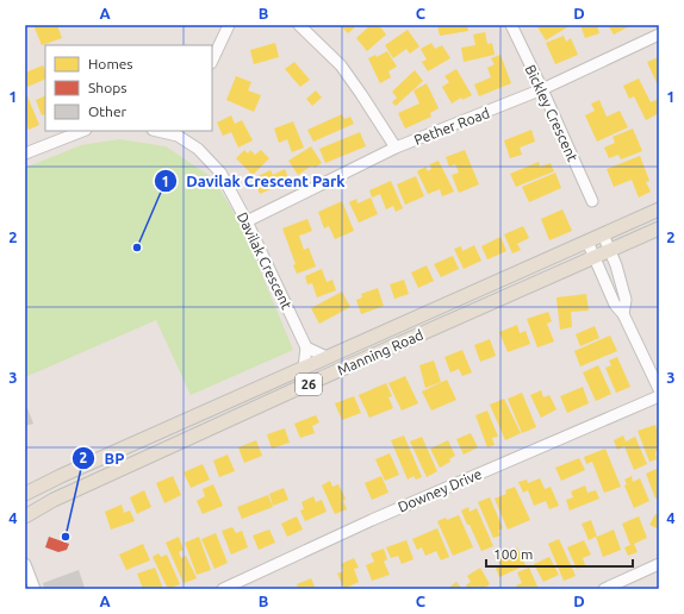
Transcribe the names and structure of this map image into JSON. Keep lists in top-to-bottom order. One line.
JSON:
{"streets":{"main road":["Manning Road","26"],"street":["Bickley Crescent","Pether Road","Davilak Crescent","Downey Drive"]},"crossings":[["Bickley Crescent","Pether Road"],["Pether Road","Davilak Crescent"]],"places":["Davilak Crescent Park","BP"],"legend":["Homes","Shops","Other"],"scale_bar":"100 m","grid":{"columns":["A","B","C","D"],"rows":["1","2","3","4"]}}
